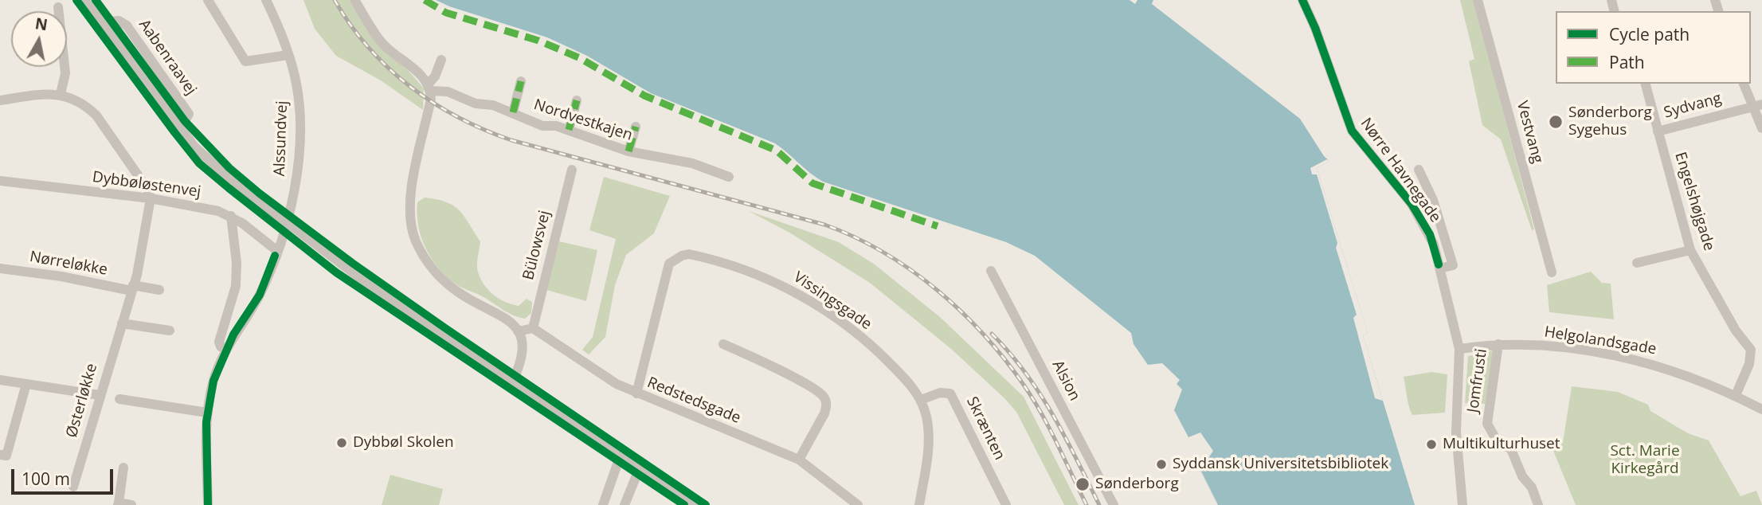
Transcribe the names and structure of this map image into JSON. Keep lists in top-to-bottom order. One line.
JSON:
{"streets":{"street":["Aabenraavej","Sydvang","Nordvestkajen","Vestvang","Alssundvej","Nørre Havnegade","Dybbøløstenvej","Engelshøjgade","Bülowsvej","Nørreløkke","Vissingsgade","Helgolandsgade","Alsion","Jomfrusti","Østerløkke","Redstedsgade","Skrænten"]},"crossings":[["Aabenraavej","Alssundvej"],["Sydvang","Engelshøjgade"],["Alssundvej","Dybbøløstenvej"],["Nørre Havnegade","Helgolandsgade"],["Dybbøløstenvej","Østerløkke"],["Engelshøjgade","Helgolandsgade"],["Bülowsvej","Redstedsgade"],["Nørreløkke","Østerløkke"],["Vissingsgade","Redstedsgade"],["Vissingsgade","Skrænten"],["Helgolandsgade","Jomfrusti"]],"parks":["Sct. Marie Kirkegård"],"places":["Sønderborg Sygehus","Dybbøl Skolen","Multikulturhuset","Syddansk Universitetsbibliotek","Sønderborg"],"legend":["Cycle path","Path"],"scale_bar":"100 m","north":"top"}
